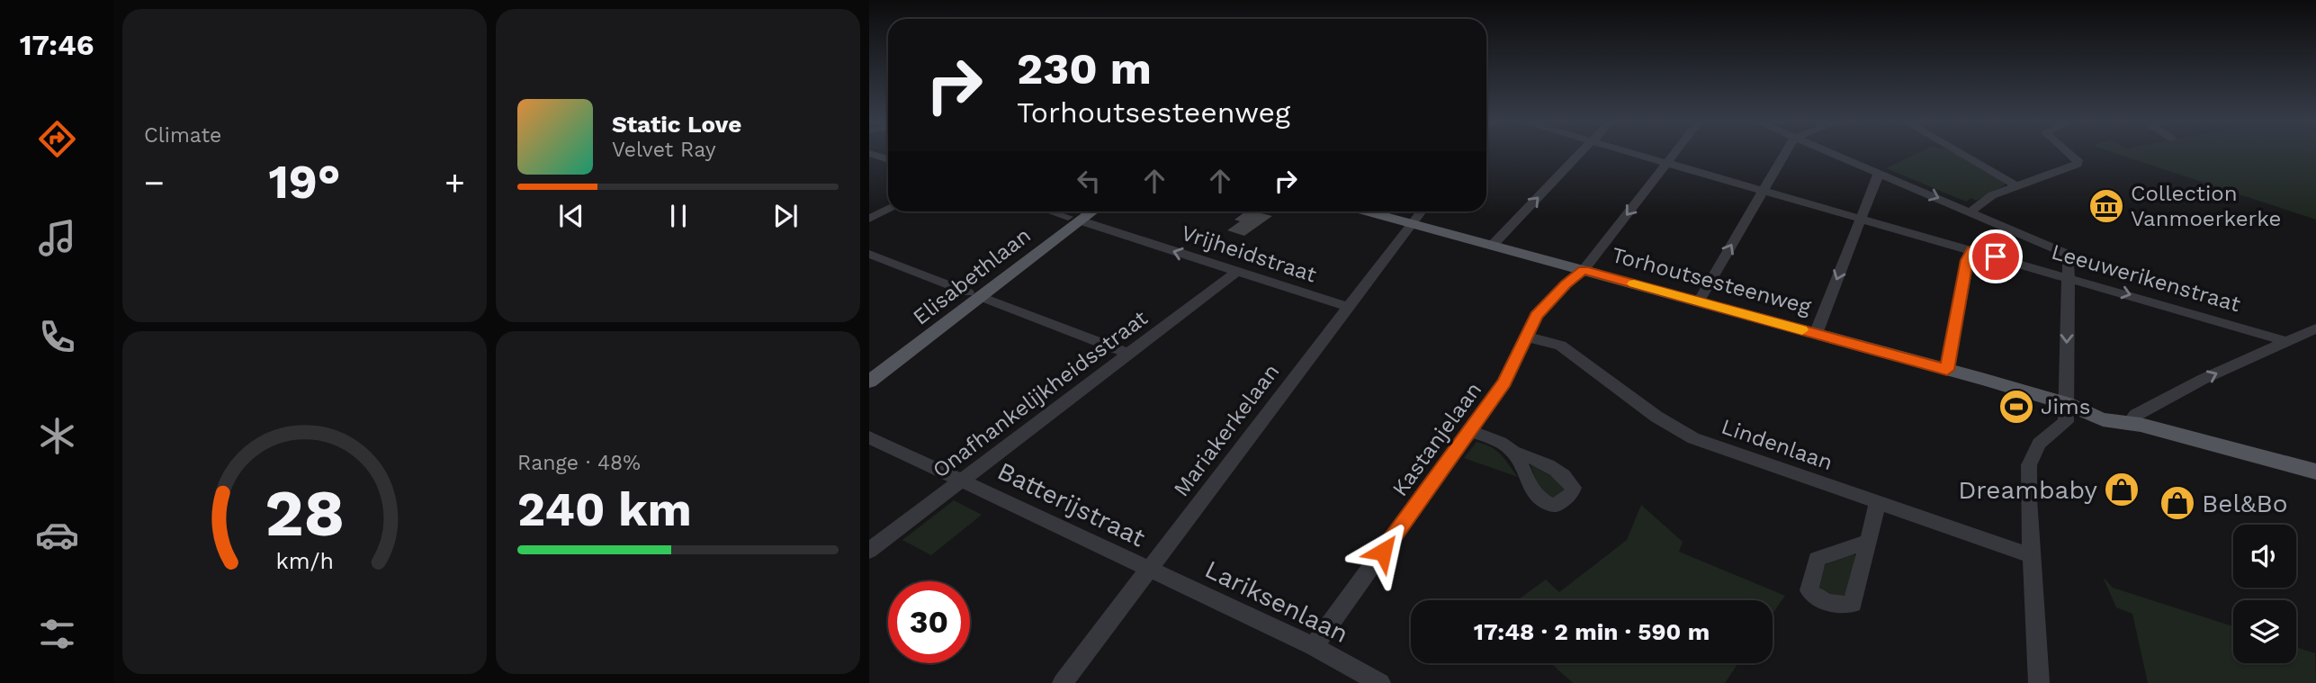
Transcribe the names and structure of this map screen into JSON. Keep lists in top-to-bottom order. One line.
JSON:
{"streets":{"main road":["Elisabethlaan","Torhoutsesteenweg"],"street":["Vrijheidstraat","Leeuwerikenstraat","Onafhankelijkheidsstraat","Mariakerkelaan","Kastanjelaan","Lindenlaan","Batterijstraat","Lariksenlaan"]},"crossings":[["Vrijheidstraat","Elisabethlaan"],["Vrijheidstraat","Onafhankelijkheidsstraat"],["Vrijheidstraat","Mariakerkelaan"],["Leeuwerikenstraat","Kastanjelaan"],["Torhoutsesteenweg","Mariakerkelaan"],["Torhoutsesteenweg","Kastanjelaan"],["Onafhankelijkheidsstraat","Batterijstraat"],["Mariakerkelaan","Batterijstraat"],["Mariakerkelaan","Lariksenlaan"],["Kastanjelaan","Lindenlaan"],["Kastanjelaan","Lariksenlaan"],["Batterijstraat","Lariksenlaan"]],"places":{"museum":["Collection Vanmoerkerke"],"sports":["Jims"],"shop":["Dreambaby","Bel&Bo"]},"page":{"tabs":"17:46","tile":["Climate",["Range · 48%","240 km"]],"turn":["230 m","Torhoutsesteenweg"],"song":["Static Love","Velvet Ray"],"heat":["−","19°","+"],"limit":"30","trip":"17:48 · 2 min · 590 m","gauge":["28","km/h"]}}
